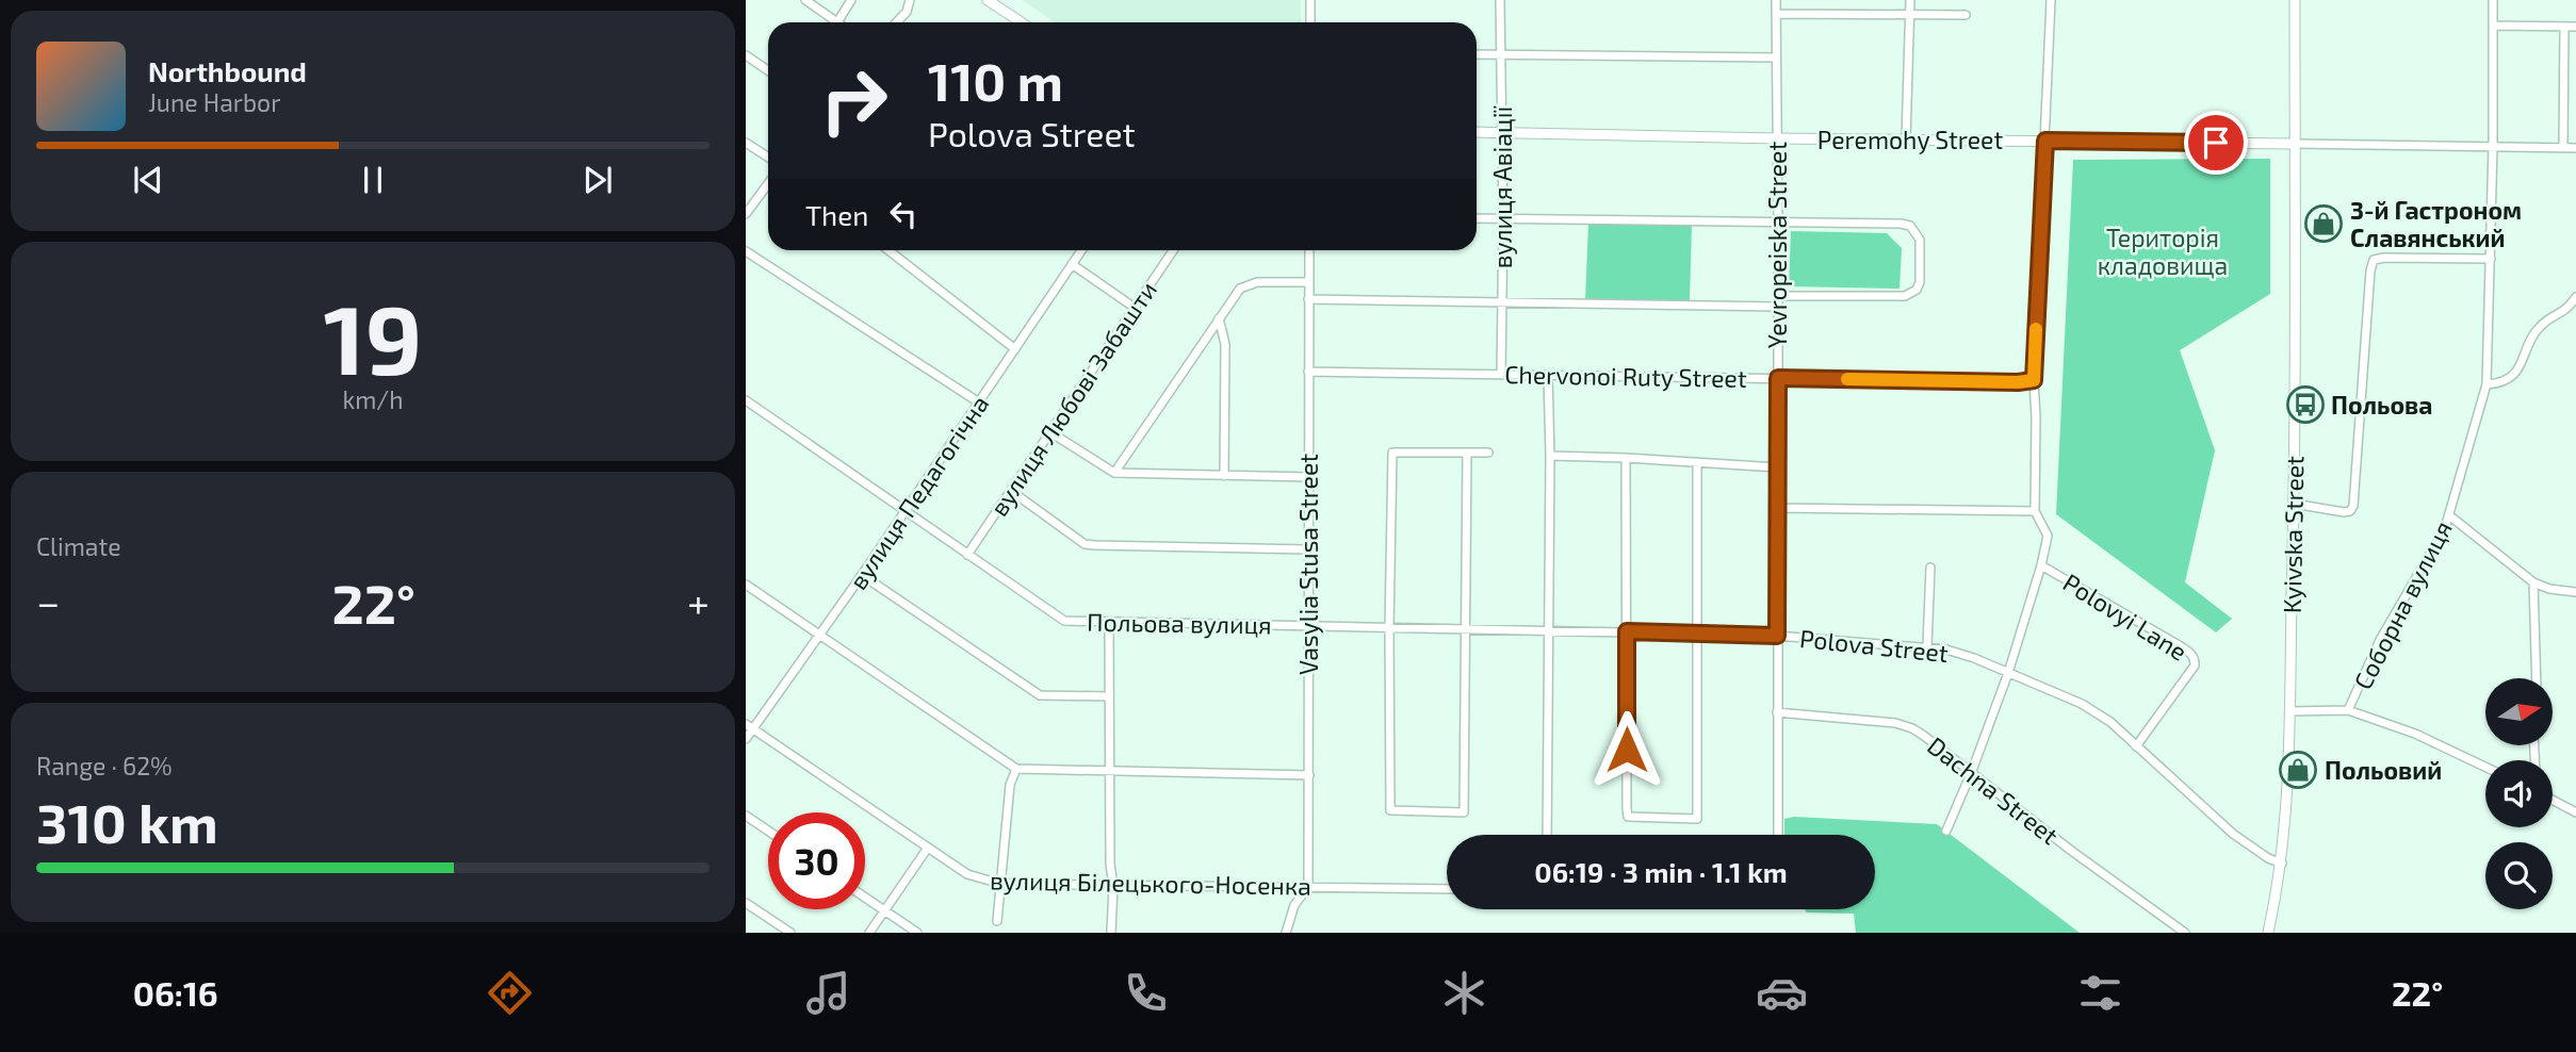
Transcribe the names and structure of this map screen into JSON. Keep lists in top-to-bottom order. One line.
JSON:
{"streets":{"street":["Peremohy Street","вулиця Авіації","Yevropeiska Street","Chervonoi Ruty Street","вулиця Любові Забашти","вулиця Педагогічна","Kyivska Street","Vasylia Stusa Street","Соборна вулиця","Polovyi Lane","Польова вулиця","Polova Street","Dachna Street","вулиця Білецького-Носенка"]},"crossings":[["Peremohy Street","вулиця Авіації"],["Peremohy Street","Yevropeiska Street"],["Peremohy Street","Kyivska Street"],["Peremohy Street","Соборна вулиця"],["вулиця Авіації","Chervonoi Ruty Street"],["Yevropeiska Street","Chervonoi Ruty Street"],["Yevropeiska Street","Polova Street"],["Yevropeiska Street","Dachna Street"],["Chervonoi Ruty Street","Vasylia Stusa Street"],["вулиця Любові Забашти","Польова вулиця"],["вулиця Педагогічна","Польова вулиця"],["вулиця Педагогічна","вулиця Білецького-Носенка"],["Kyivska Street","Polova Street"],["Vasylia Stusa Street","Польова вулиця"],["Vasylia Stusa Street","Polova Street"],["Vasylia Stusa Street","вулиця Білецького-Носенка"],["Polovyi Lane","Polova Street"],["Польова вулиця","Polova Street"]],"parks":["Територія кладовища"],"places":{"shop":["3-й Гастроном Славянський","Польовий"],"bus stop":["Польова"]},"north":"right","page":{"turn":["110 m","Polova Street"],"song":["Northbound","June Harbor"],"then":"Then","tile":[["19","km/h"],"Climate",["Range · 62%","310 km"]],"heat":["−","22°","+"],"limit":"30","trip":"06:19 · 3 min · 1.1 km","tabs":["06:16","22°"]}}
